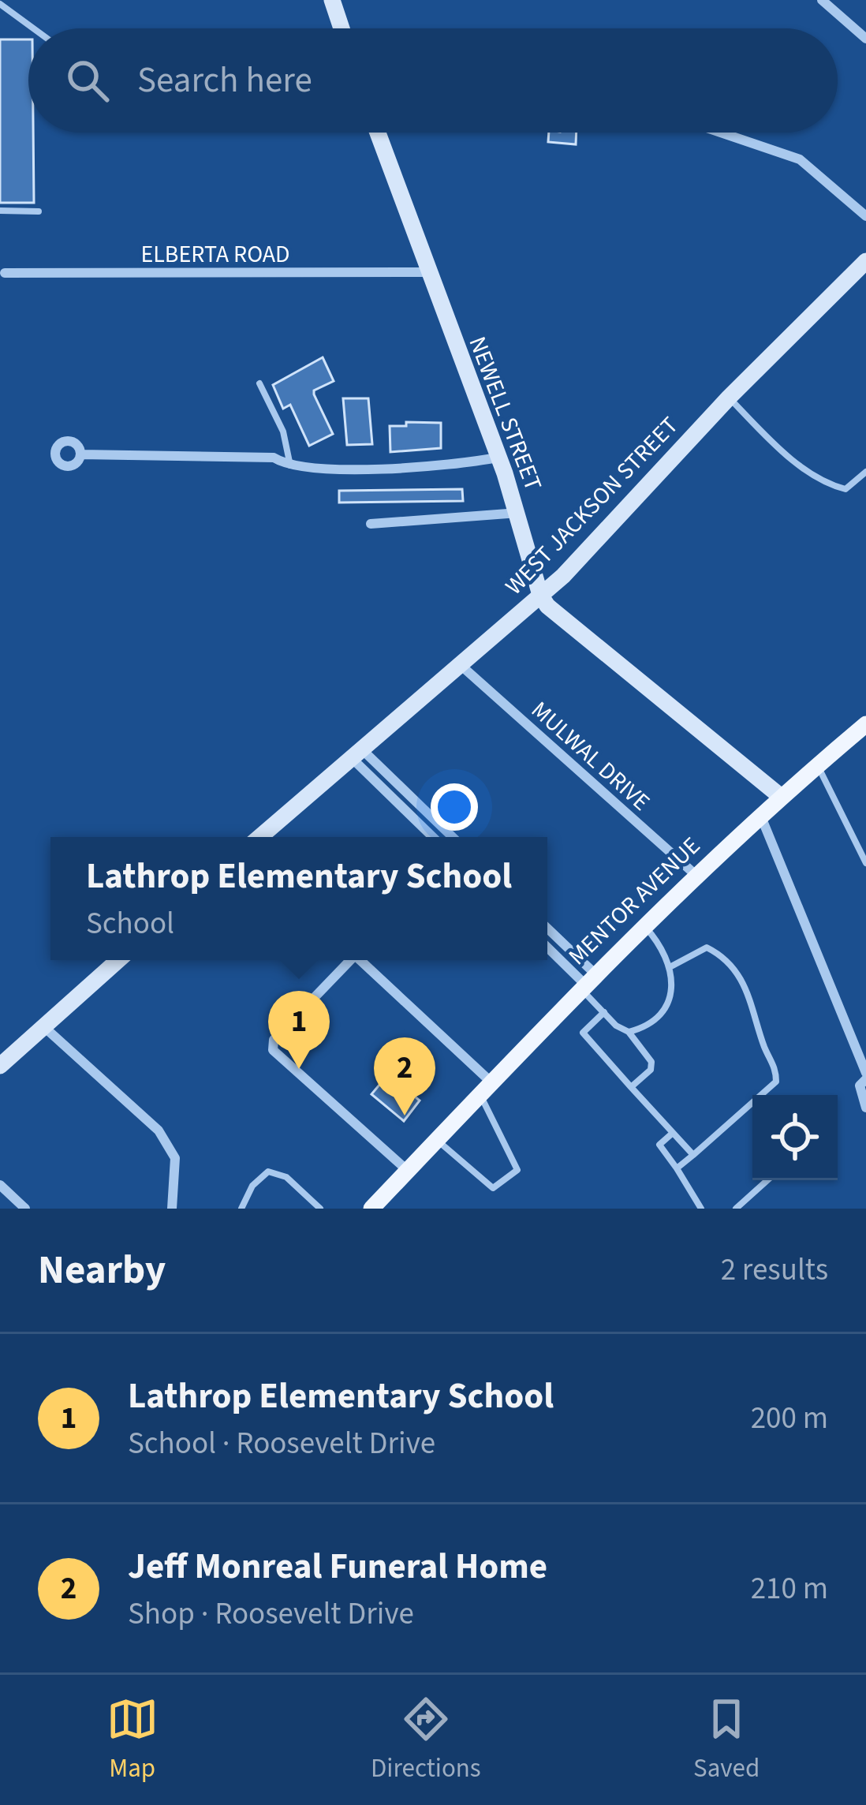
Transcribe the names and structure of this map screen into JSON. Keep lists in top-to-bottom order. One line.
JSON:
{"streets":{"main road":["MENTOR AVENUE"],"street":["ELBERTA ROAD","NEWELL STREET","WEST JACKSON STREET","MULWAL DRIVE"]},"crossings":[["ELBERTA ROAD","NEWELL STREET"],["NEWELL STREET","WEST JACKSON STREET"],["WEST JACKSON STREET","MULWAL DRIVE"],["MULWAL DRIVE","MENTOR AVENUE"]],"page":{"search":"Search here","popup":["Lathrop Elementary School","School"],"pins":["1","2"],"heading":["Nearby","2 results"],"list":[{"mark":"1","name":"Lathrop Elementary School","note":"School · Roosevelt Drive","value":"200 m"},{"mark":"2","name":"Jeff Monreal Funeral Home","note":"Shop · Roosevelt Drive","value":"210 m"}],"nav":["Map","Directions","Saved"]}}
